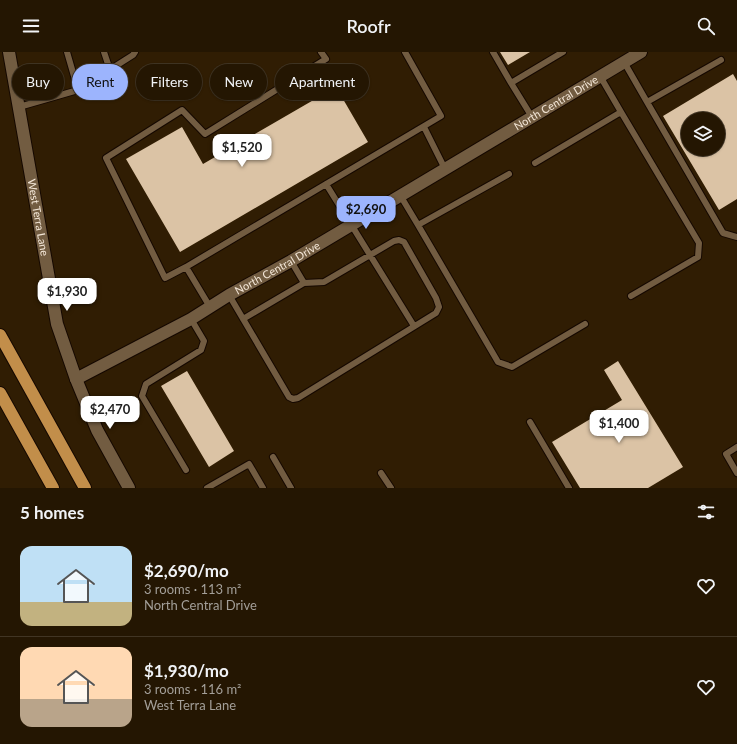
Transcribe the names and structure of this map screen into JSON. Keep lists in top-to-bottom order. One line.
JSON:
{"streets":{"street":["North Central Drive","West Terra Lane"]},"crossings":[["North Central Drive","West Terra Lane"]],"page":{"header":"Roofr","chip":["Buy","Rent","Filters","New","Apartment"],"price":["$1,520","$2,690","$1,930","$2,470","$1,400"],"heading":"5 homes","list":[{"name":"$2,690/mo","note":"3 rooms · 113 m² · North Central Drive"},{"name":"$1,930/mo","note":"3 rooms · 116 m² · West Terra Lane"}]}}
